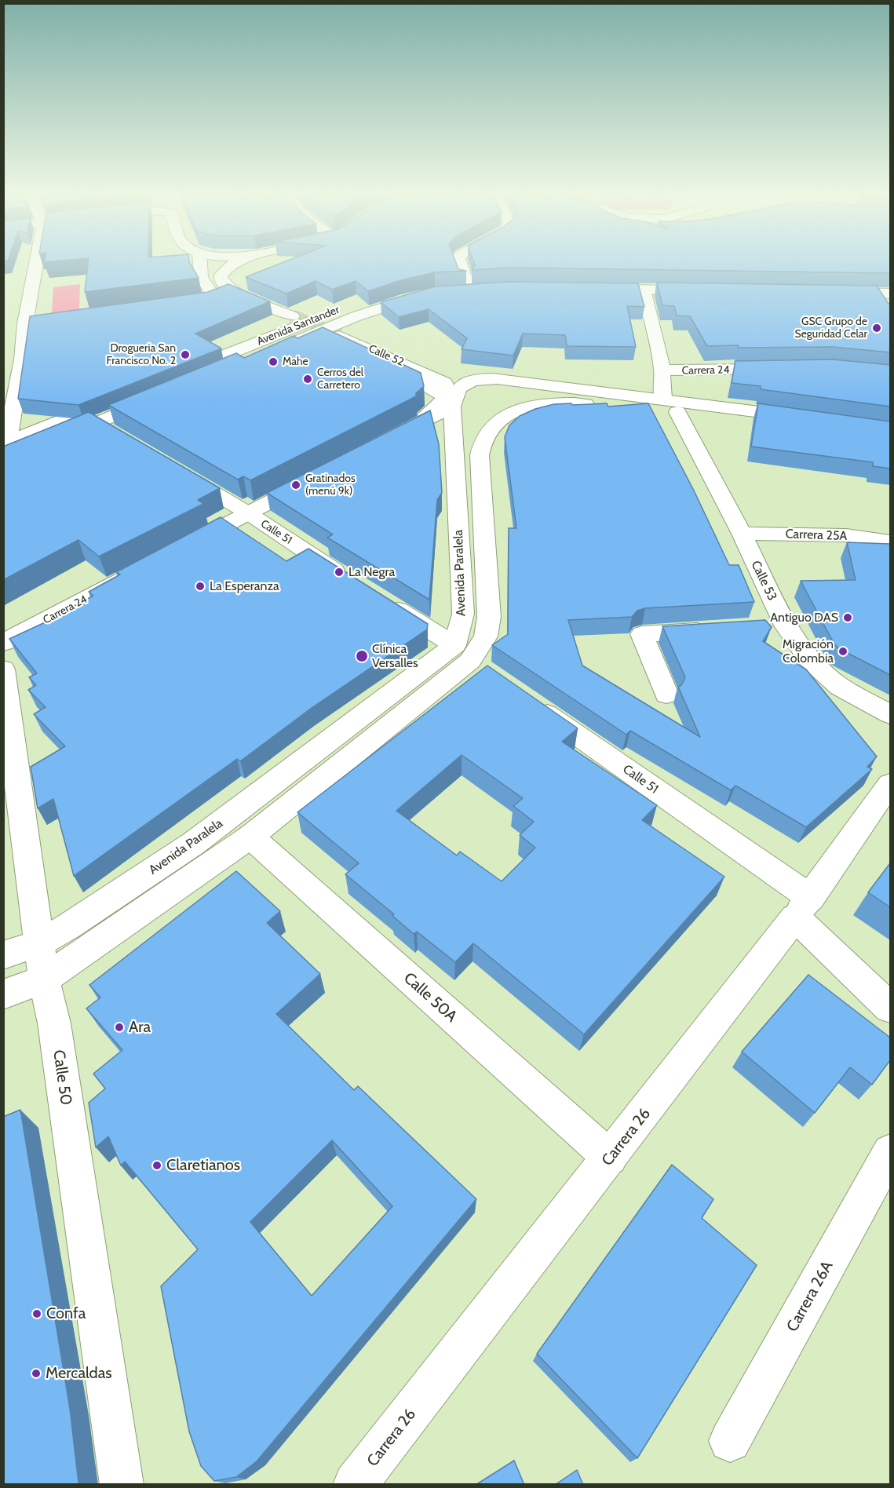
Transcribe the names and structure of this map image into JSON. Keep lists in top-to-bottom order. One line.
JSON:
{"streets":{"main road":["Avenida Santander","Calle 52","Carrera 24","Calle 51","Carrera 25A","Avenida Paralela","Calle 53","Calle 50A","Calle 50","Carrera 26","Carrera 26A"]},"crossings":[["Avenida Santander","Calle 52"],["Calle 52","Avenida Paralela"],["Calle 51","Carrera 26"],["Carrera 25A","Calle 53"],["Avenida Paralela","Calle 53"],["Avenida Paralela","Calle 50A"],["Avenida Paralela","Calle 50"],["Calle 50A","Carrera 26"]],"places":["GSC Grupo de Seguridad Celar","Drogueria San Francisco No. 2","Mahe","Cerros del Carretero","Gratinados (menú 9k)","La Negra","La Esperanza","Antiguo DAS","Migración Colombia","Clínica Versalles","Ara","Claretianos","Confa","Mercaldas"]}
